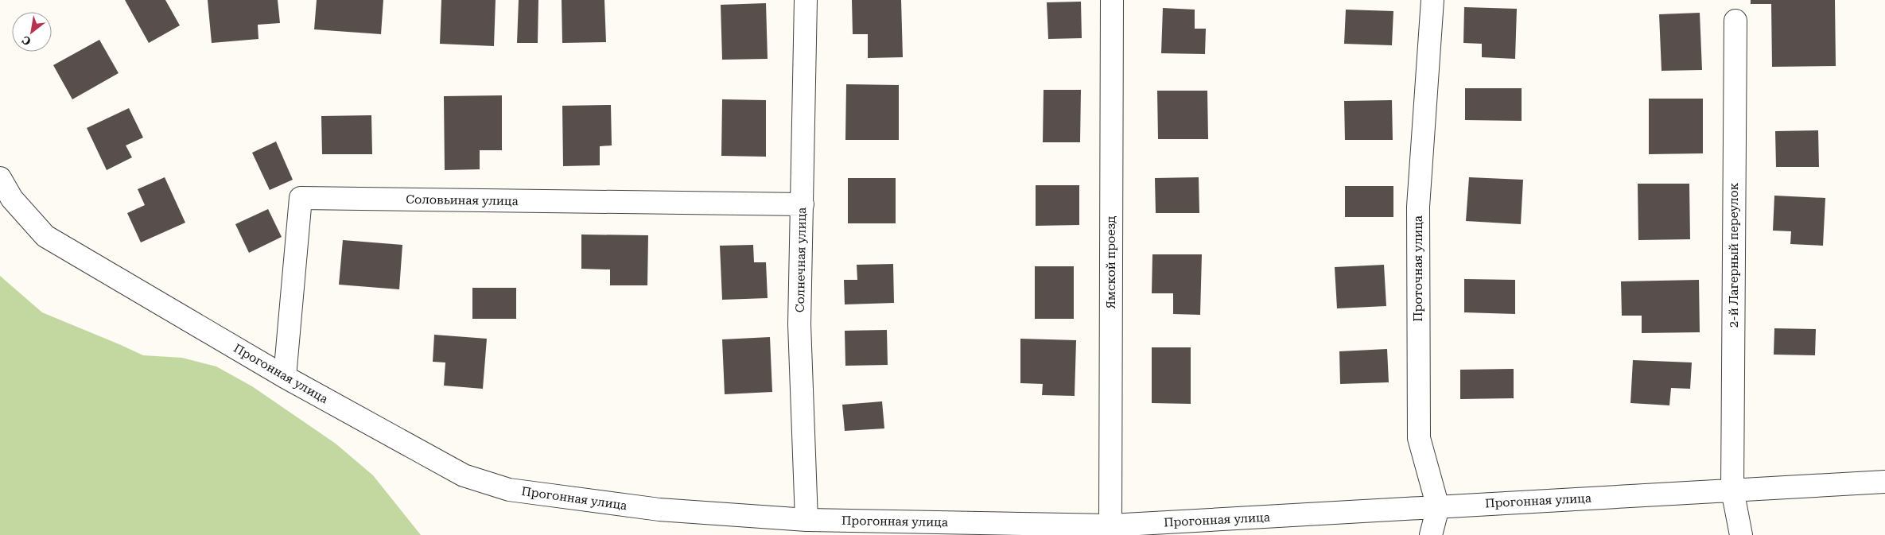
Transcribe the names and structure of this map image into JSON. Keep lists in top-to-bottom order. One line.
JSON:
{"streets":{"street":["Соловьиная улица","2-й Лагерный переулок","Солнечная улица","Ямской проезд","Проточная улица","Прогонная улица"]},"crossings":[["Соловьиная улица","Солнечная улица"],["Соловьиная улица","Прогонная улица"],["2-й Лагерный переулок","Прогонная улица"],["Солнечная улица","Прогонная улица"],["Ямской проезд","Прогонная улица"],["Проточная улица","Прогонная улица"]],"north":"bottom left"}
